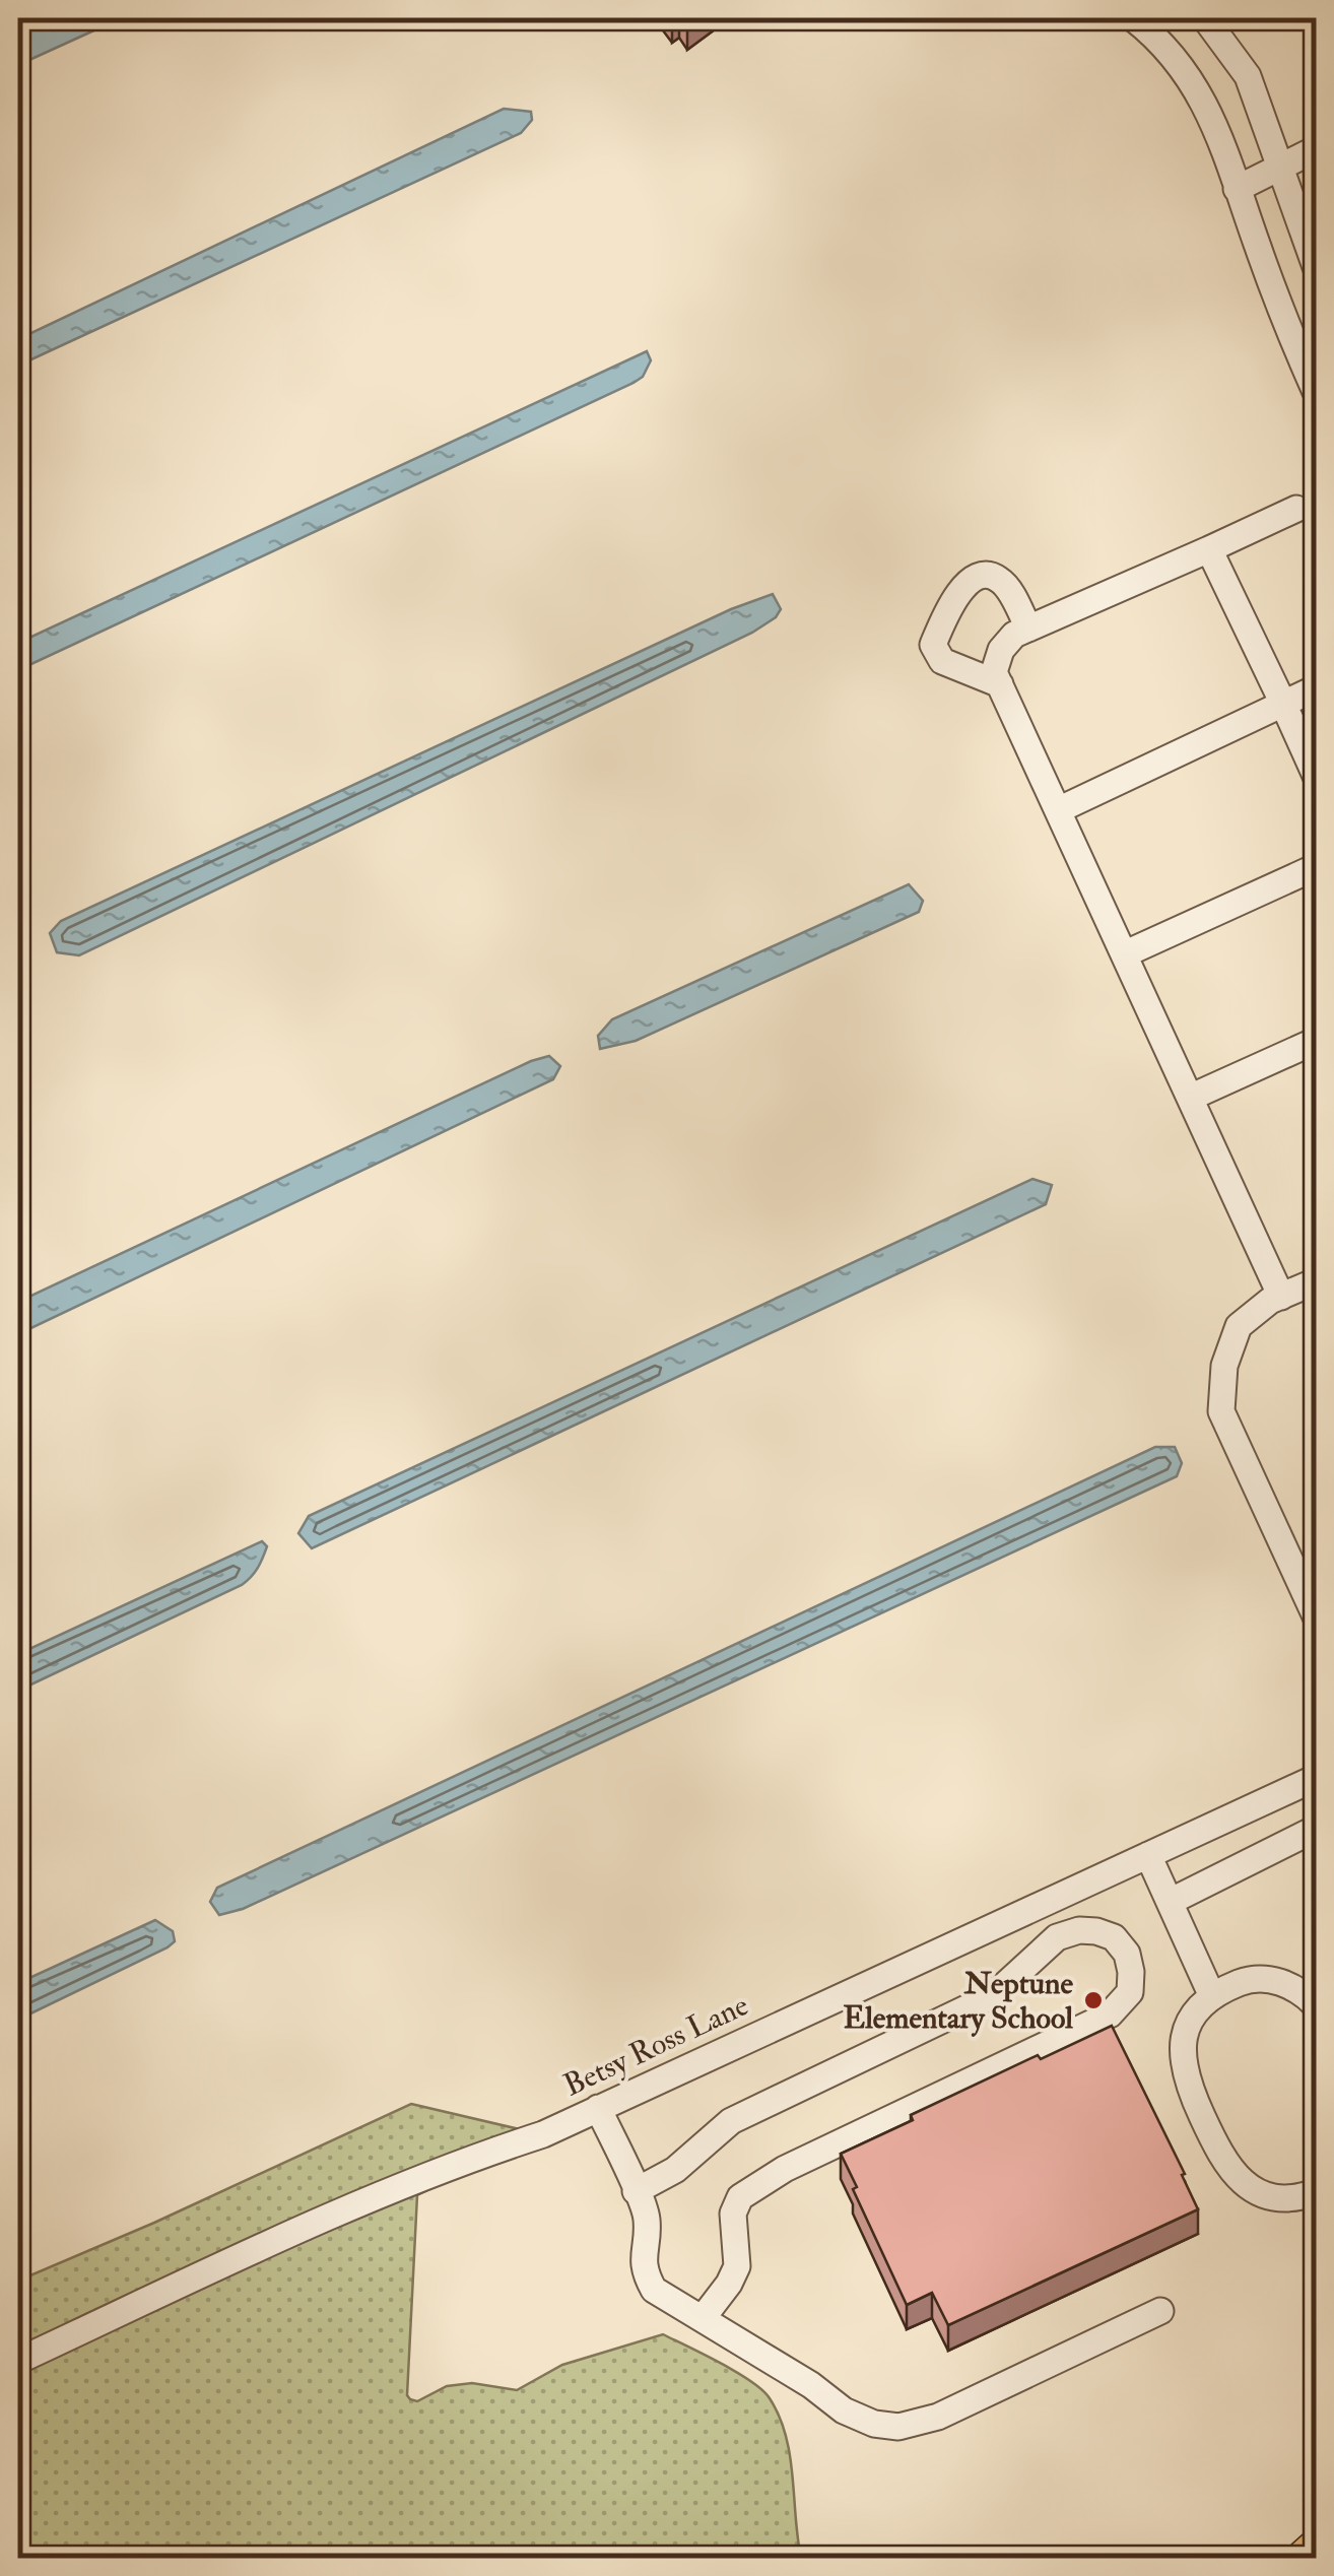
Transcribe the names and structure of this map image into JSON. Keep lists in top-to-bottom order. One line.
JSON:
{"streets":{"street":["Betsy Ross Lane"]},"places":["Neptune Elementary School"]}
